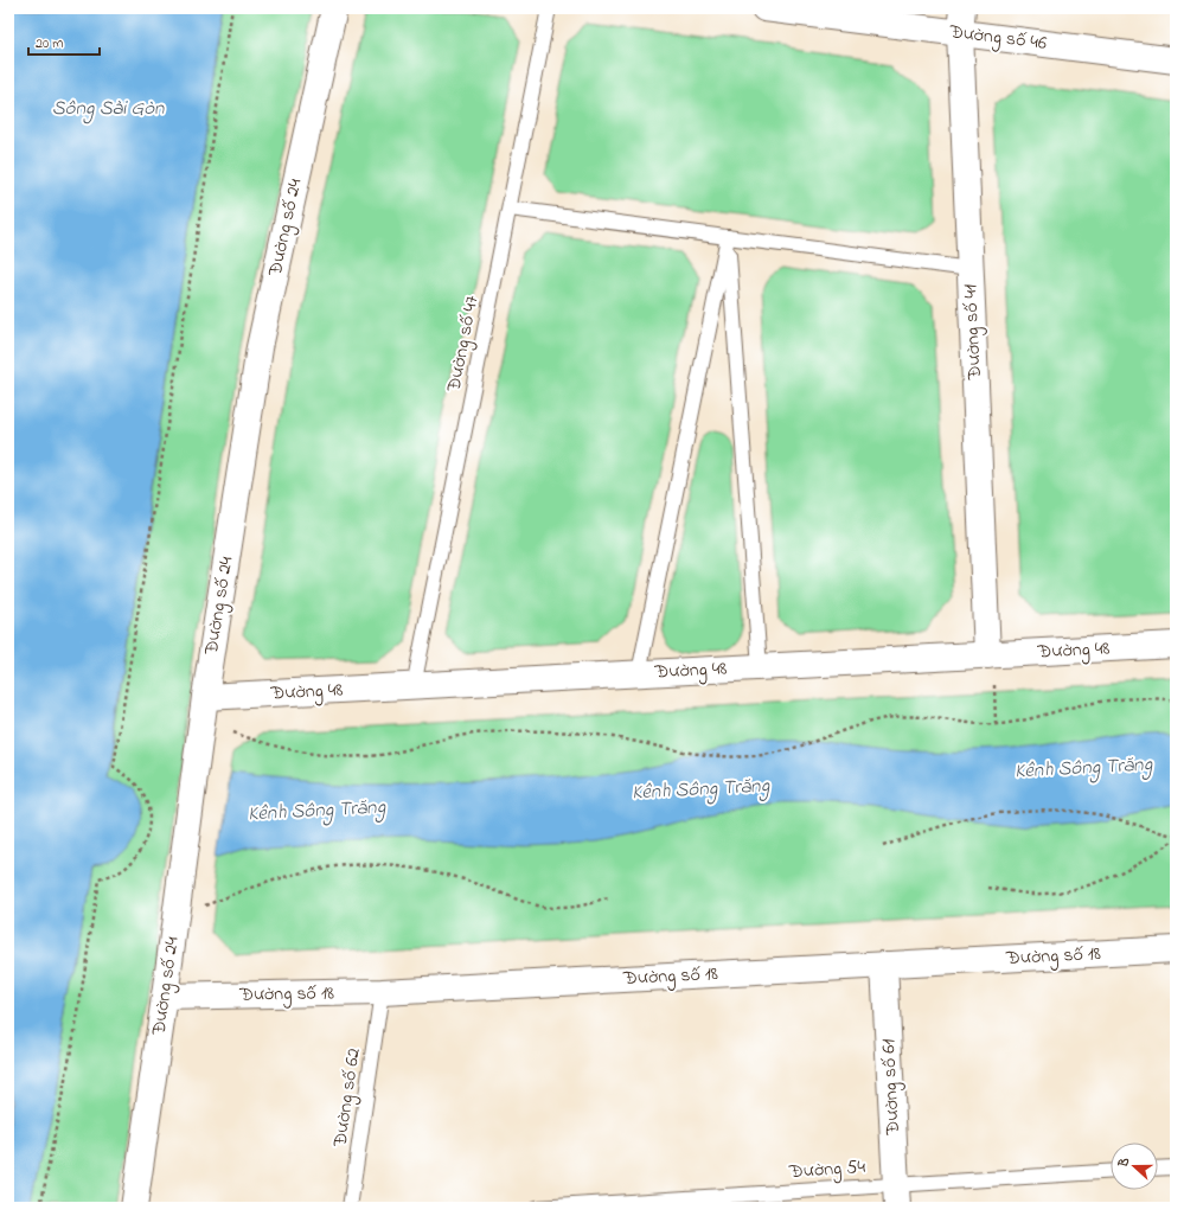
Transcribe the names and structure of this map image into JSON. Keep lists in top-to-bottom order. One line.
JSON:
{"streets":{"street":["Đường số 46","Đường số 24","Đường số 41","Đường 48","Đường số 18","Đường số 61"],"lane":["Đường số 47","Đường số 62","Đường 54"]},"crossings":[["Đường số 46","Đường số 41"],["Đường số 24","Đường 48"],["Đường số 24","Đường số 18"],["Đường số 41","Đường 48"],["Đường số 47","Đường 48"],["Đường số 18","Đường số 61"],["Đường số 18","Đường số 62"],["Đường số 61","Đường 54"]],"water":["Sông Sài Gòn","Kênh Sông Trăng"],"scale_bar":"20 m","north":"left"}
